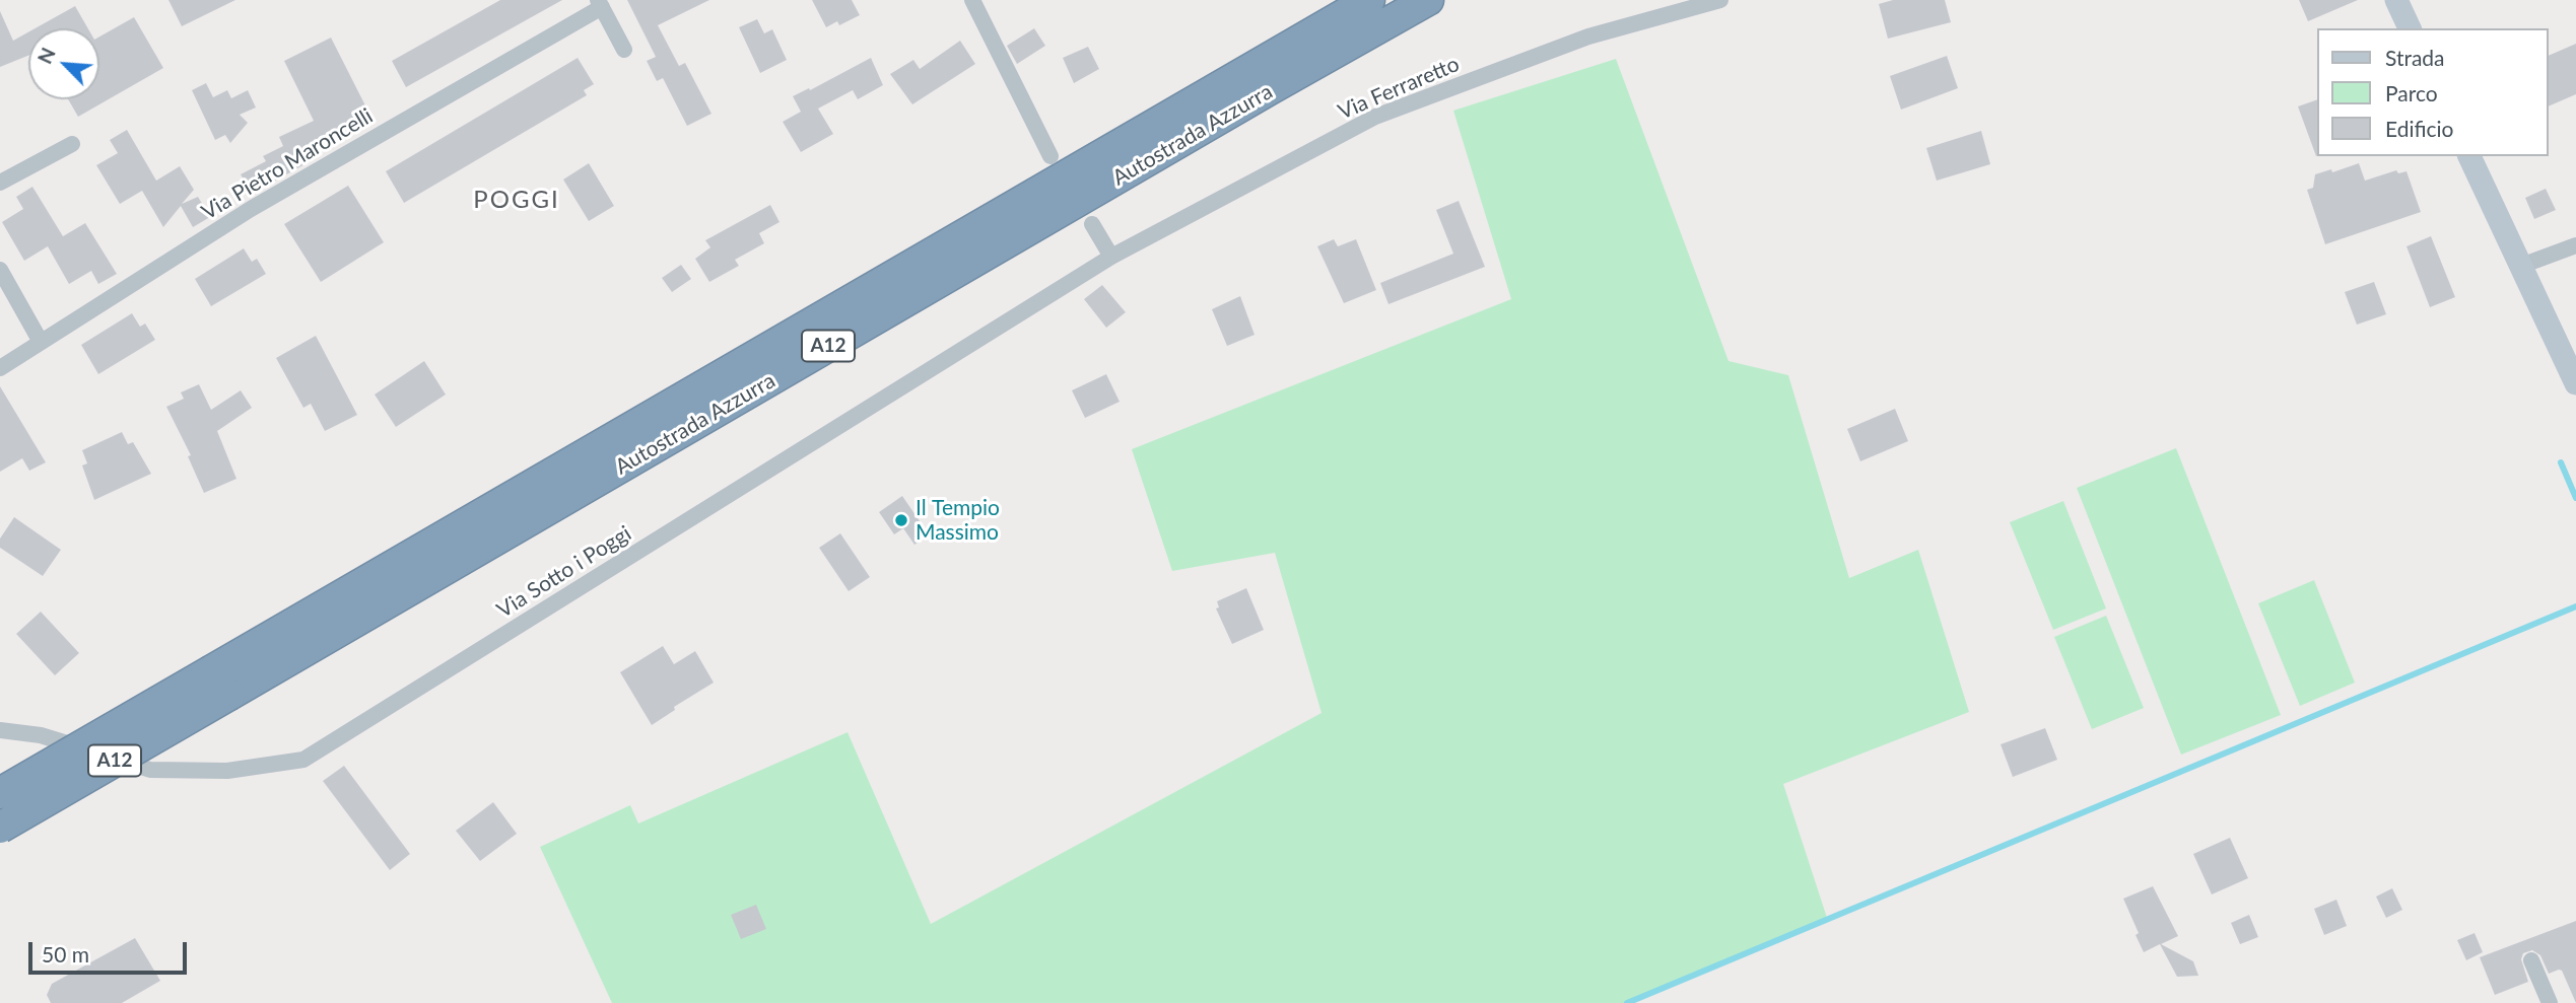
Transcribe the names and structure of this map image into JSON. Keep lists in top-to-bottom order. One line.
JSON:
{"streets":{"highway":["Autostrada Azzurra","A12"],"street":["Via Ferraretto","Via Pietro Maroncelli","Via Sotto i Poggi"]},"crossings":[["Via Ferraretto","Via Sotto i Poggi"]],"districts":["POGGI"],"places":["Il Tempio Massimo"],"legend":["Strada","Parco","Edificio"],"scale_bar":"50 m","north":"top left"}
